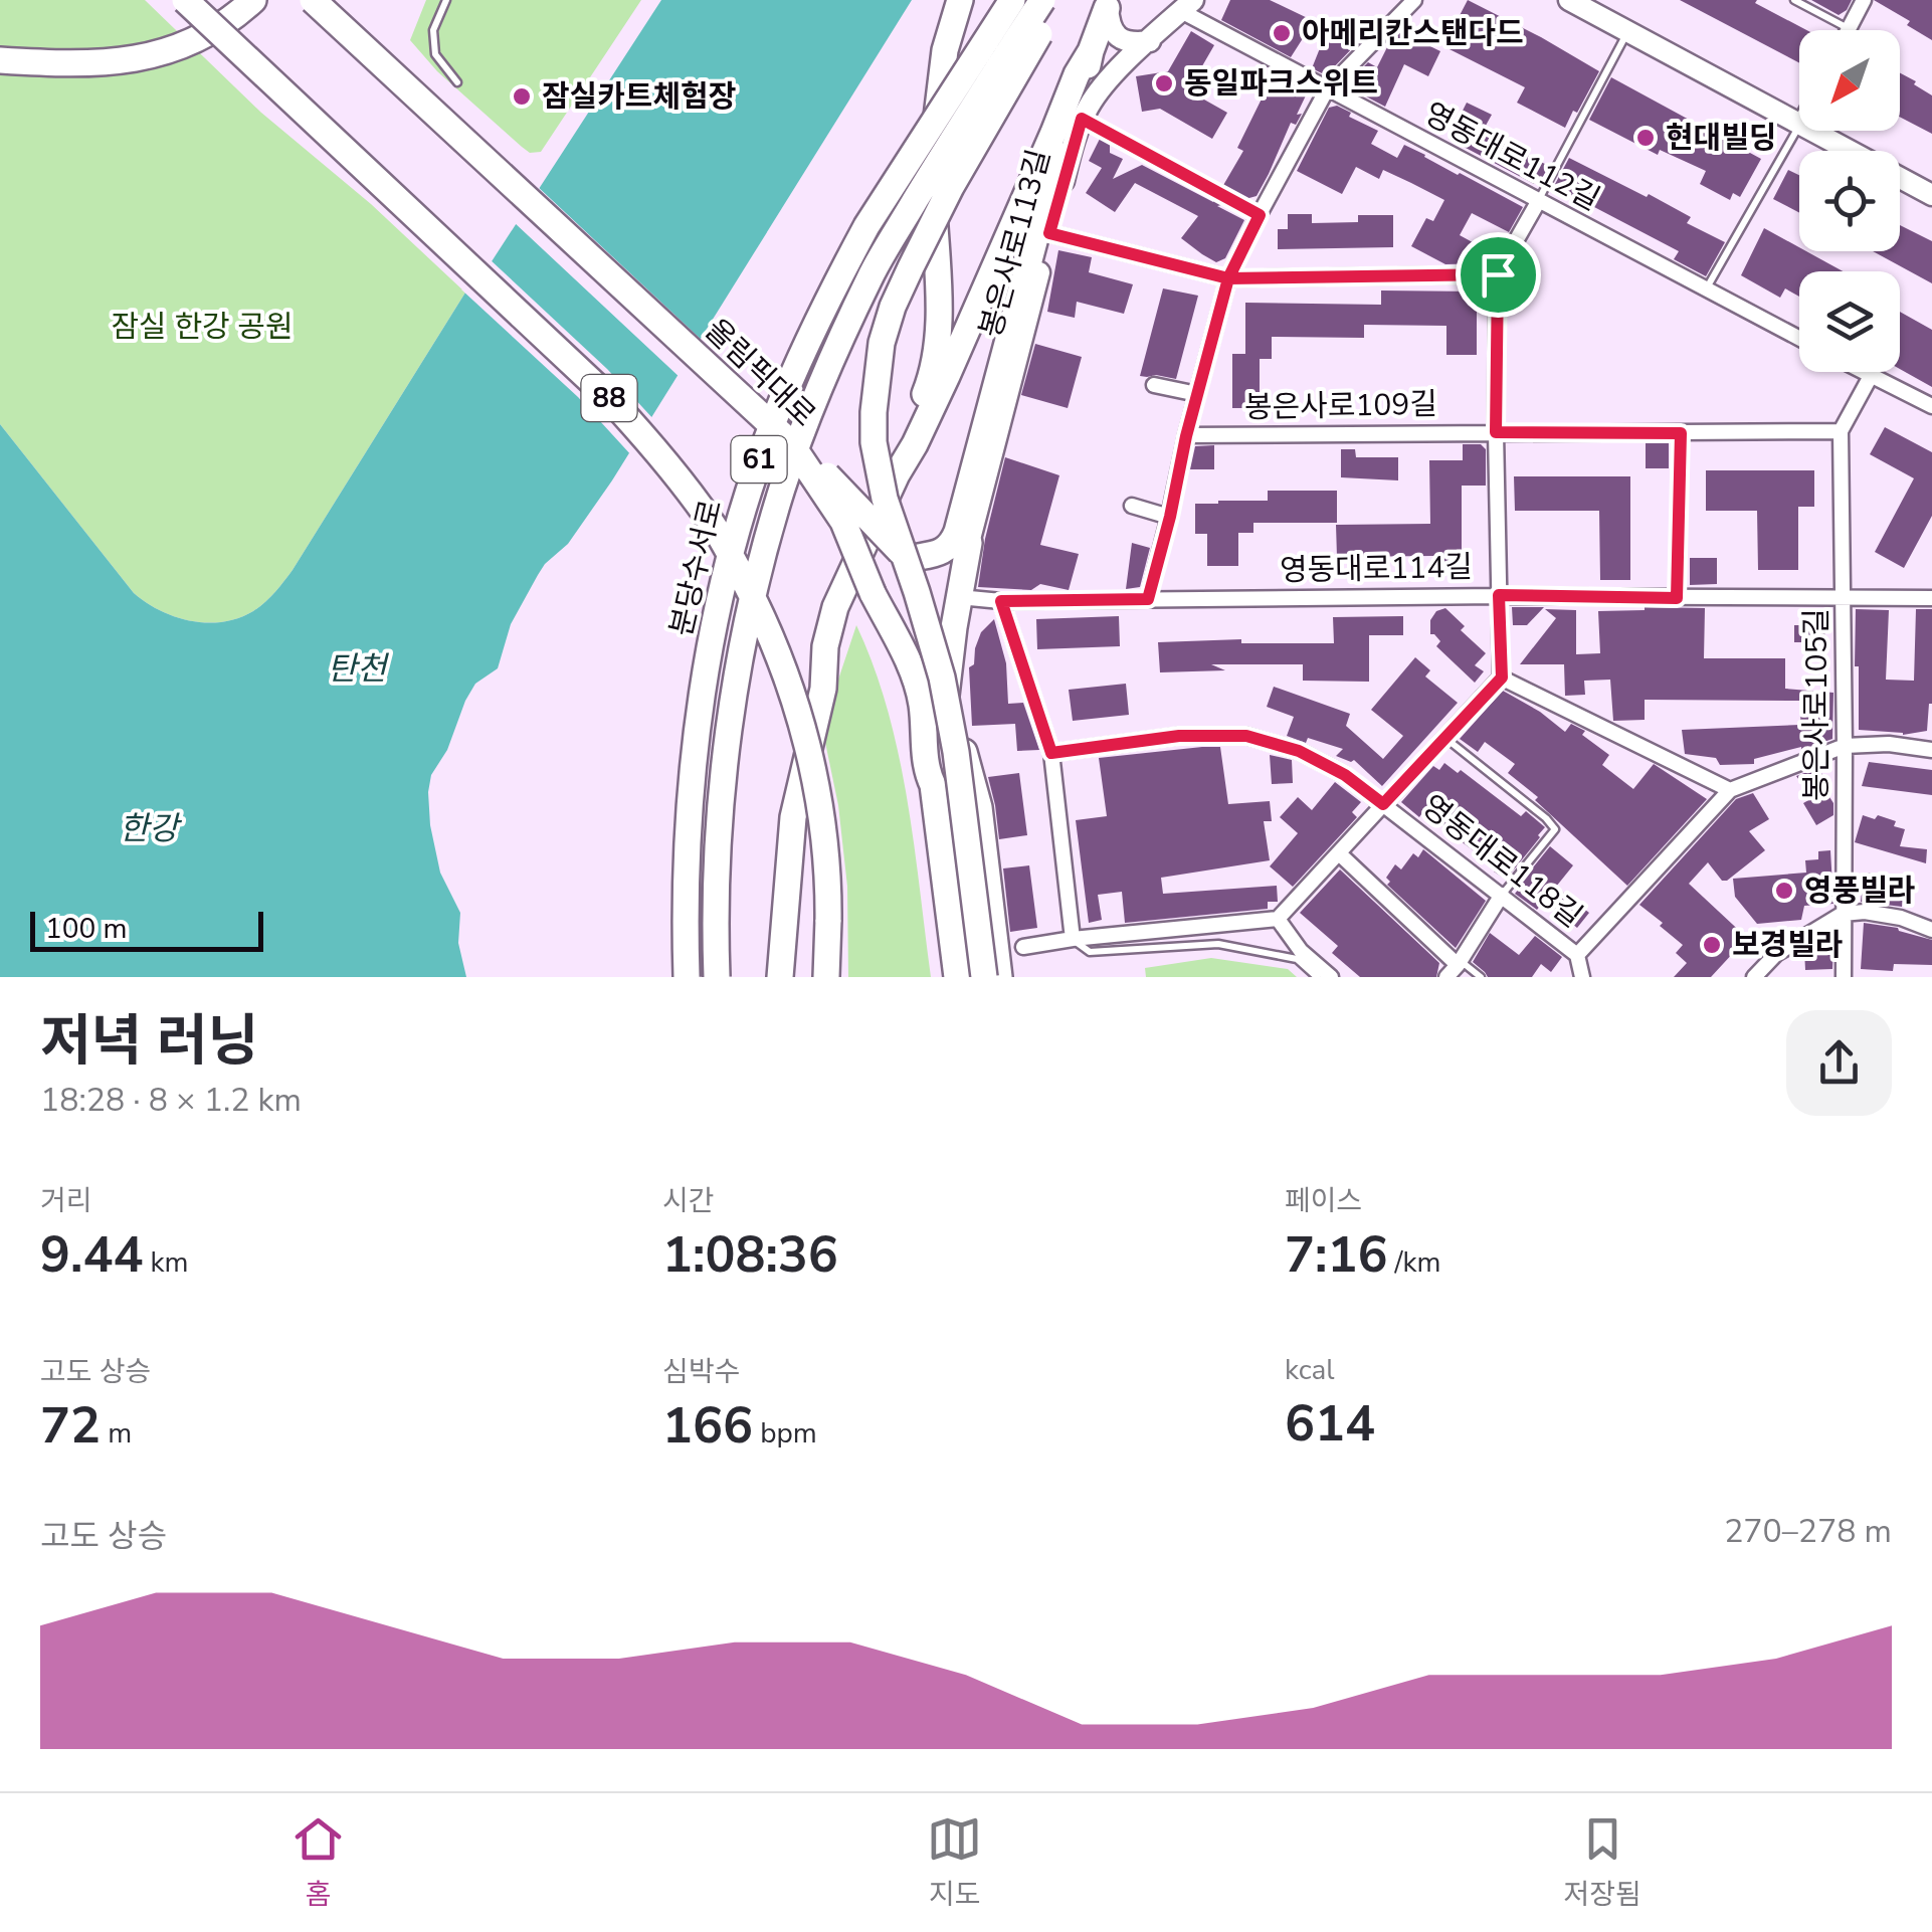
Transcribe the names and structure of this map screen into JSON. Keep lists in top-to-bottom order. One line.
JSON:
{"streets":{"highway":["올림픽대로","88","61","분당수서로"],"street":["영동대로112길","봉은사로113길","봉은사로109길","영동대로114길","봉은사로105길","영동대로118길"]},"crossings":[["영동대로112길","봉은사로113길"],["영동대로114길","봉은사로105길"],["봉은사로105길","영동대로118길"]],"water":["탄천","한강"],"parks":["잠실 한강 공원"],"places":["아메리칸스탠다드","동일파크스위트","잠실카트체험장","현대빌딩","영풍빌라","보경빌라"],"scale_bar":"100 m","north":"bottom left","page":{"scale":"100 m","heading":["저녁 러닝","18:28 · 8 × 1.2 km"],"stats":[["거리","9.44 km"],["시간","1:08:36"],["페이스","7:16 /km"],["고도 상승","72 m"],["심박수","166 bpm"],["kcal","614"]],"chart":["고도 상승","270–278 m"],"tabs":["홈","지도","저장됨"]}}
